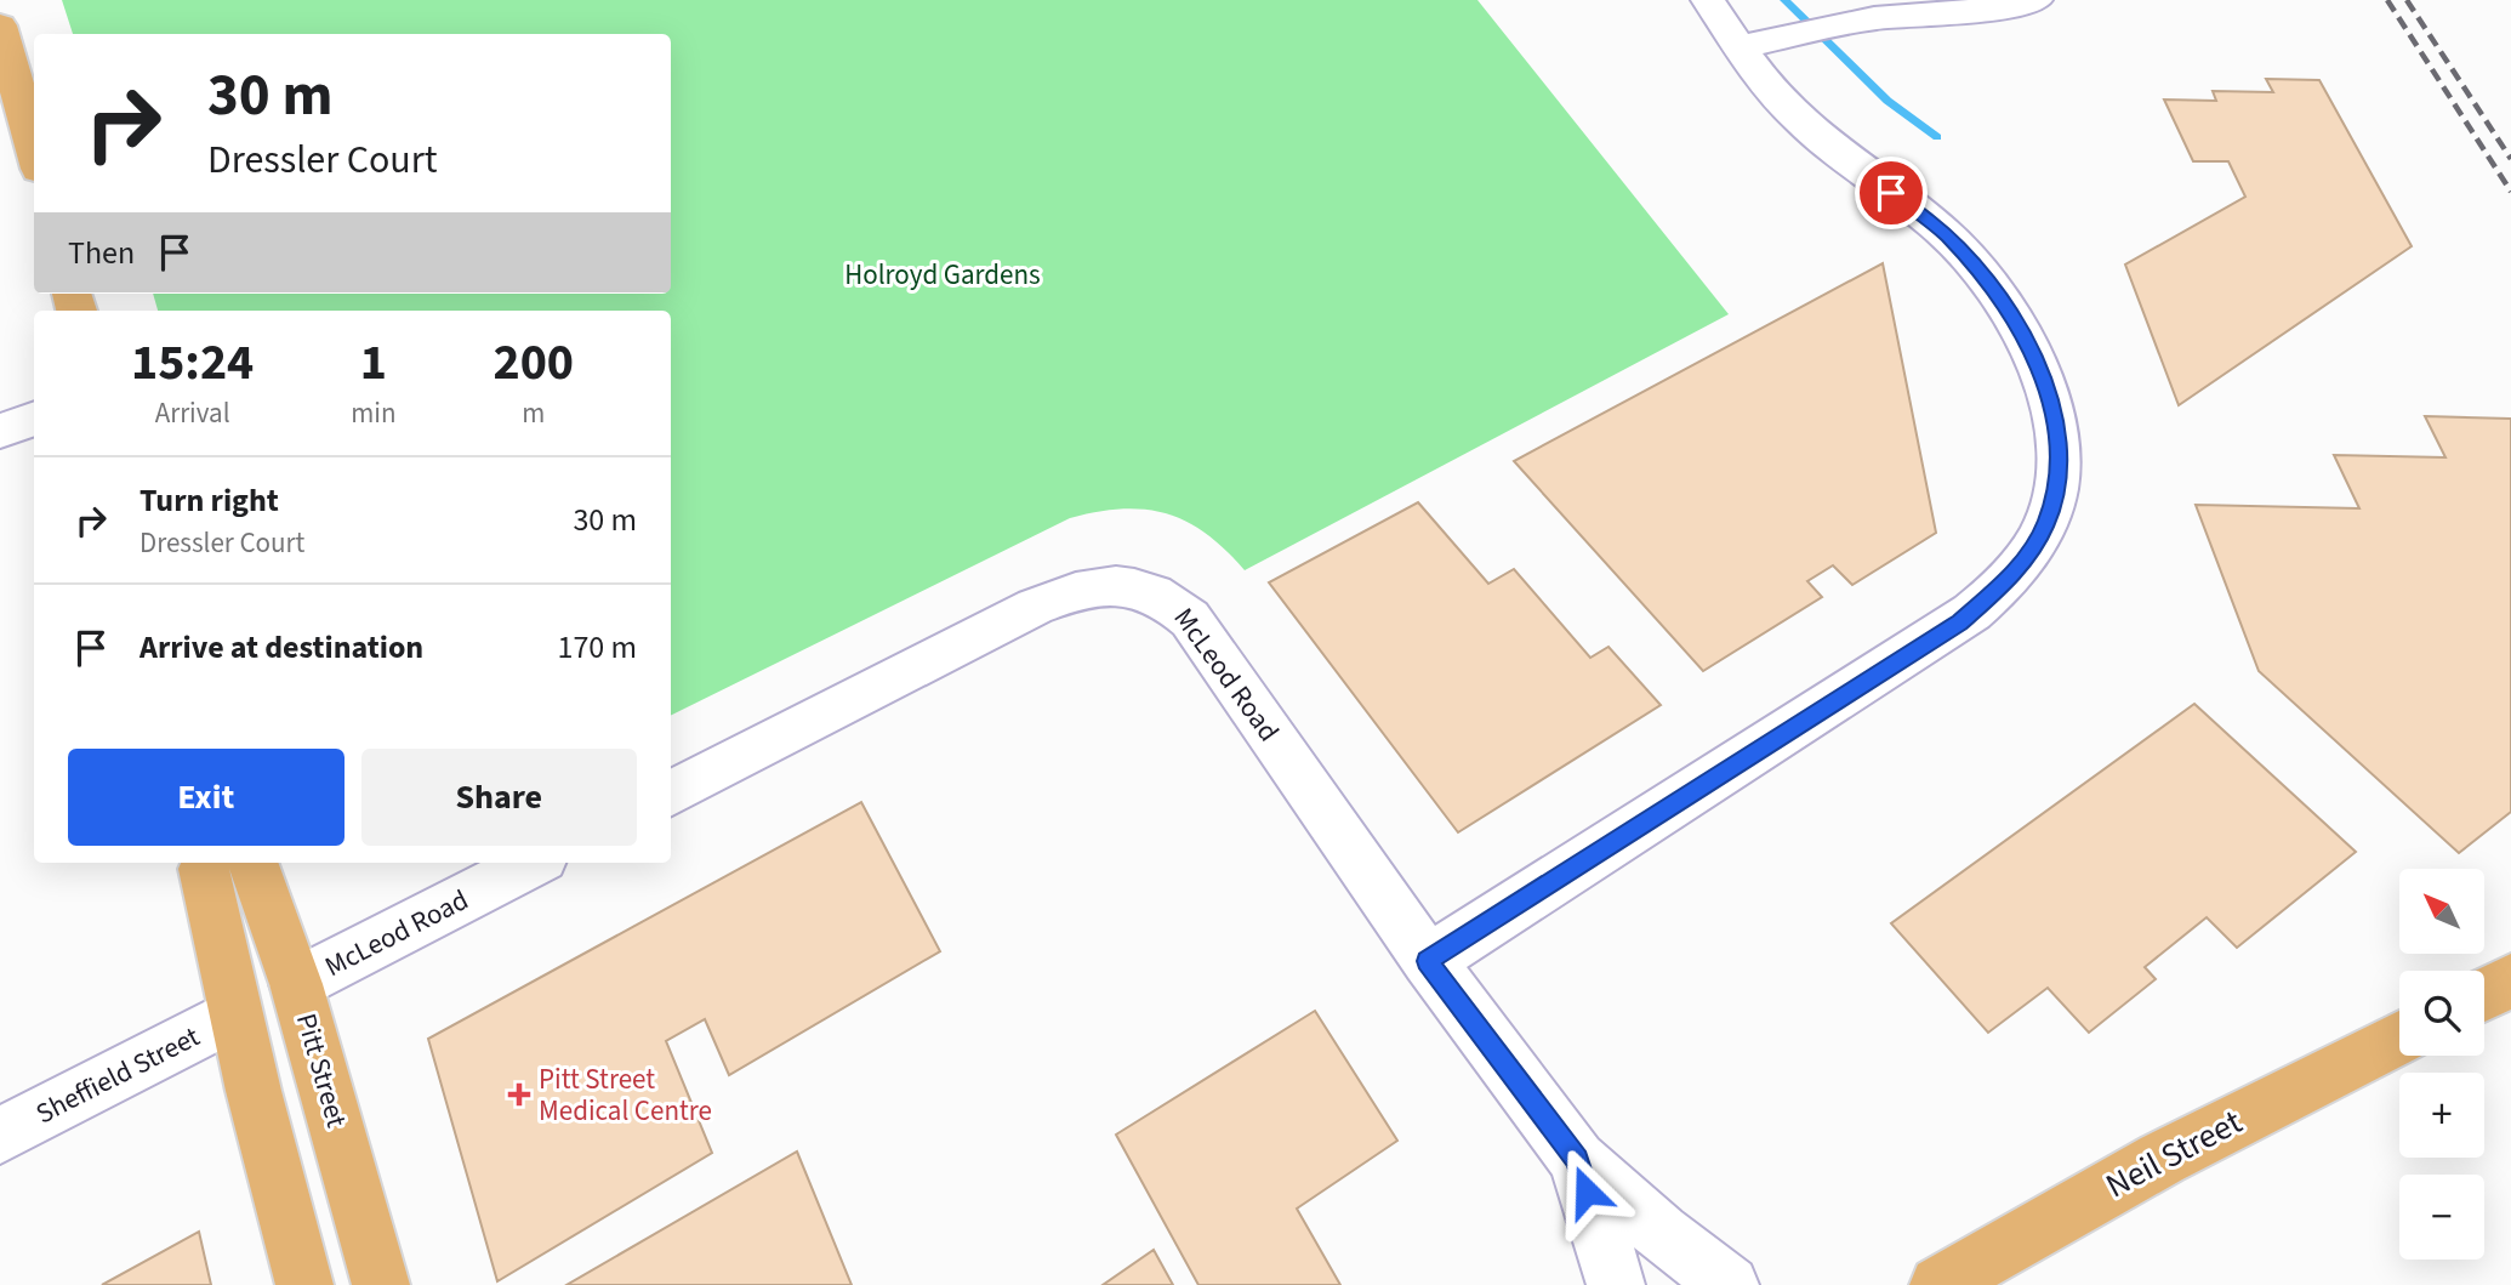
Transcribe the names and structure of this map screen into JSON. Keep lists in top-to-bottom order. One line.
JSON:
{"streets":{"main road":["Pitt Street","Neil Street"],"street":["McLeod Road","Sheffield Street"]},"crossings":[["McLeod Road","Pitt Street"]],"parks":["Holroyd Gardens"],"places":{"health":["Pitt Street Medical Centre"]},"north":"top left","page":{"turn":["30 m","Dressler Court"],"then":"Then","eta":["15:24","Arrival","1","min","200","m"],"list":[{"name":"Turn right","note":"Dressler Court","value":"30 m"},{"name":"Arrive at destination","value":"170 m"}],"buttons":["Exit","Share"],"map_buttons":["+","−"]}}
